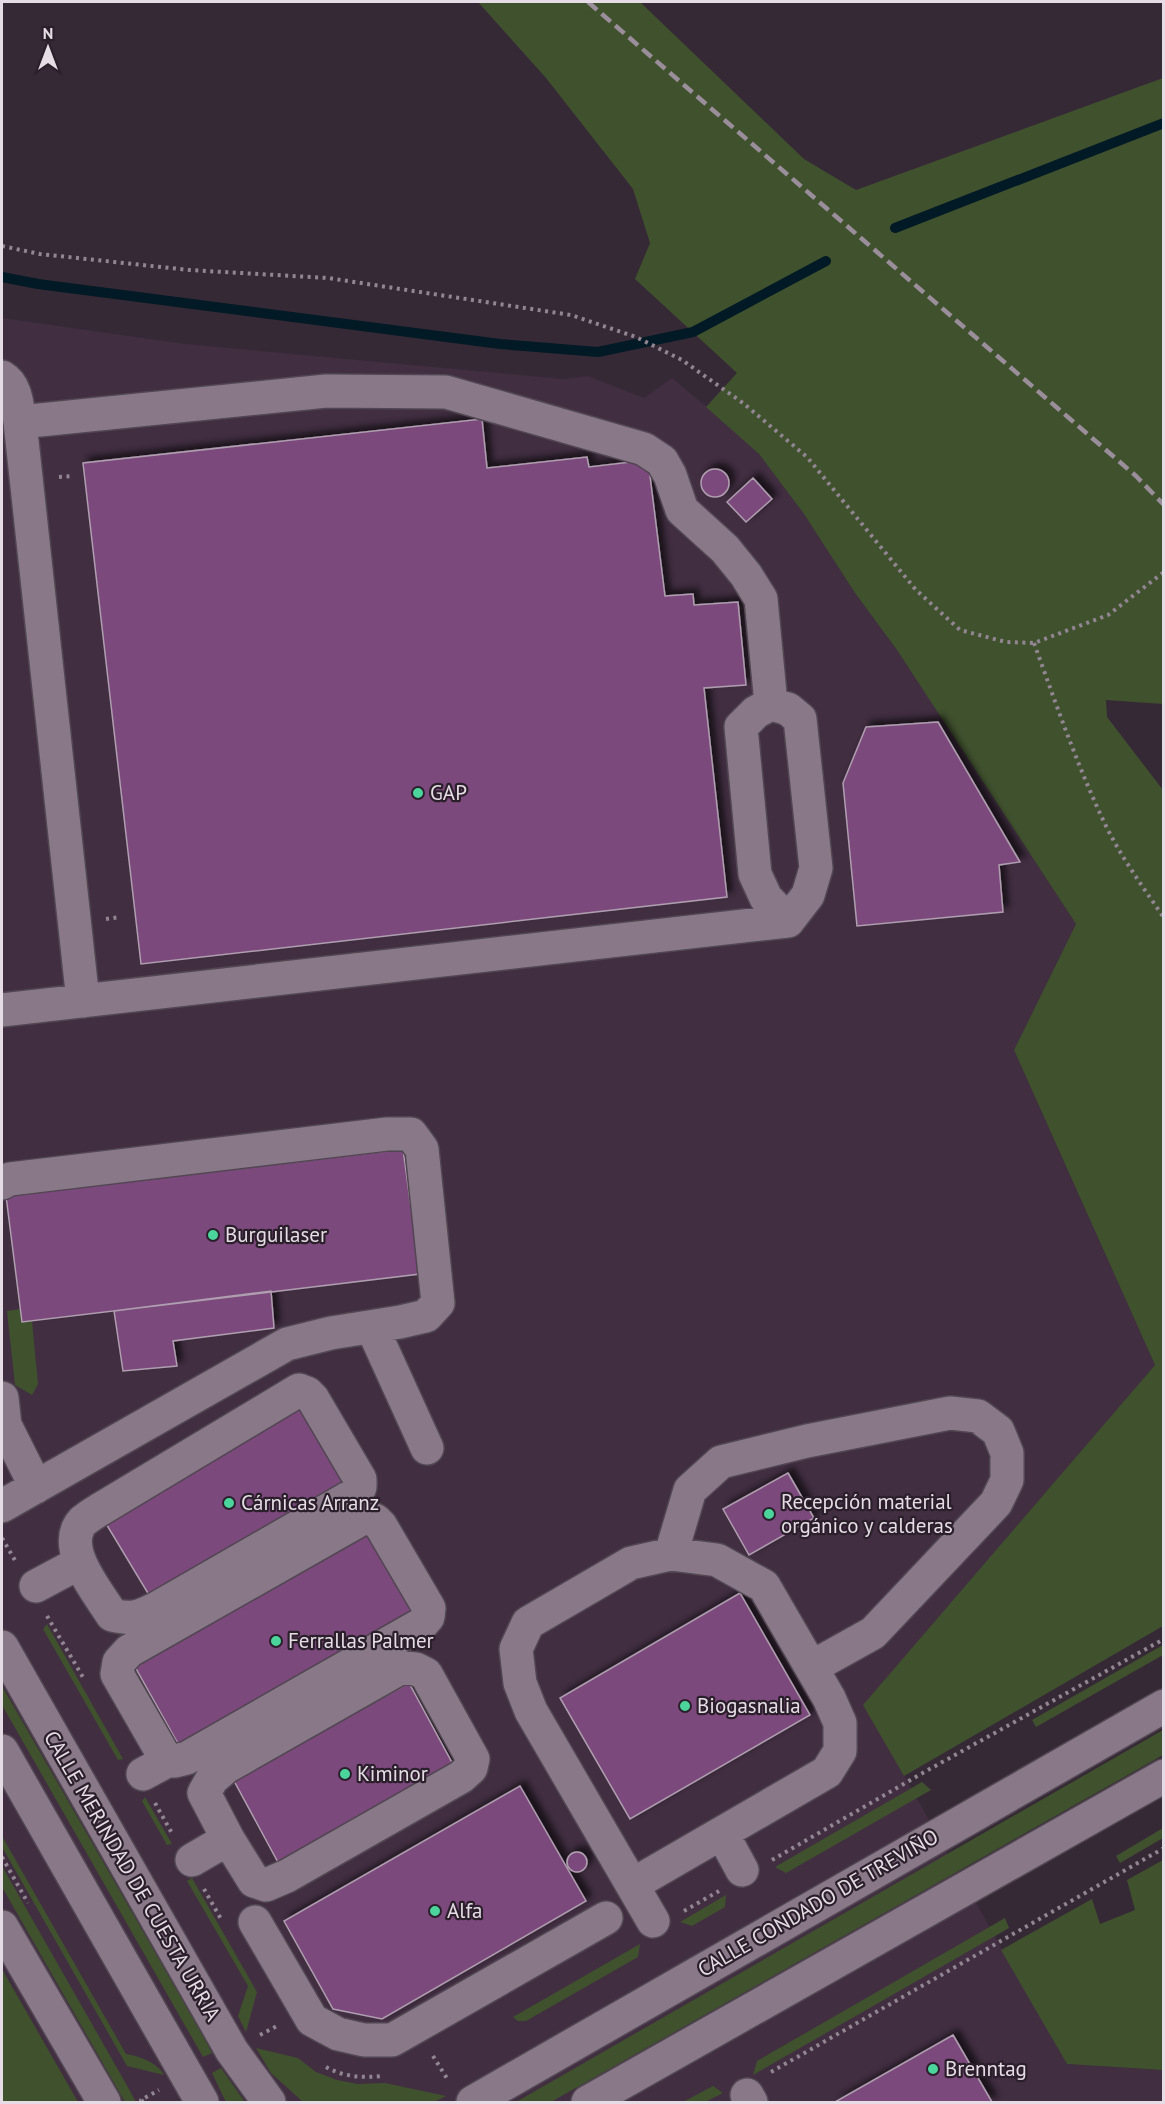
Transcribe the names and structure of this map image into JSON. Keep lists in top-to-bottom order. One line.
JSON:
{"streets":{"street":["CALLE MERINDAD DE CUESTA URRIA","CALLE CONDADO DE TREVIÑO"]},"places":["GAP","Burguilaser","Cárnicas Arranz","Recepción material orgánico y calderas","Ferrallas Palmer","Biogasnalia","Kiminor","Alfa","Brenntag"],"north":"top"}
